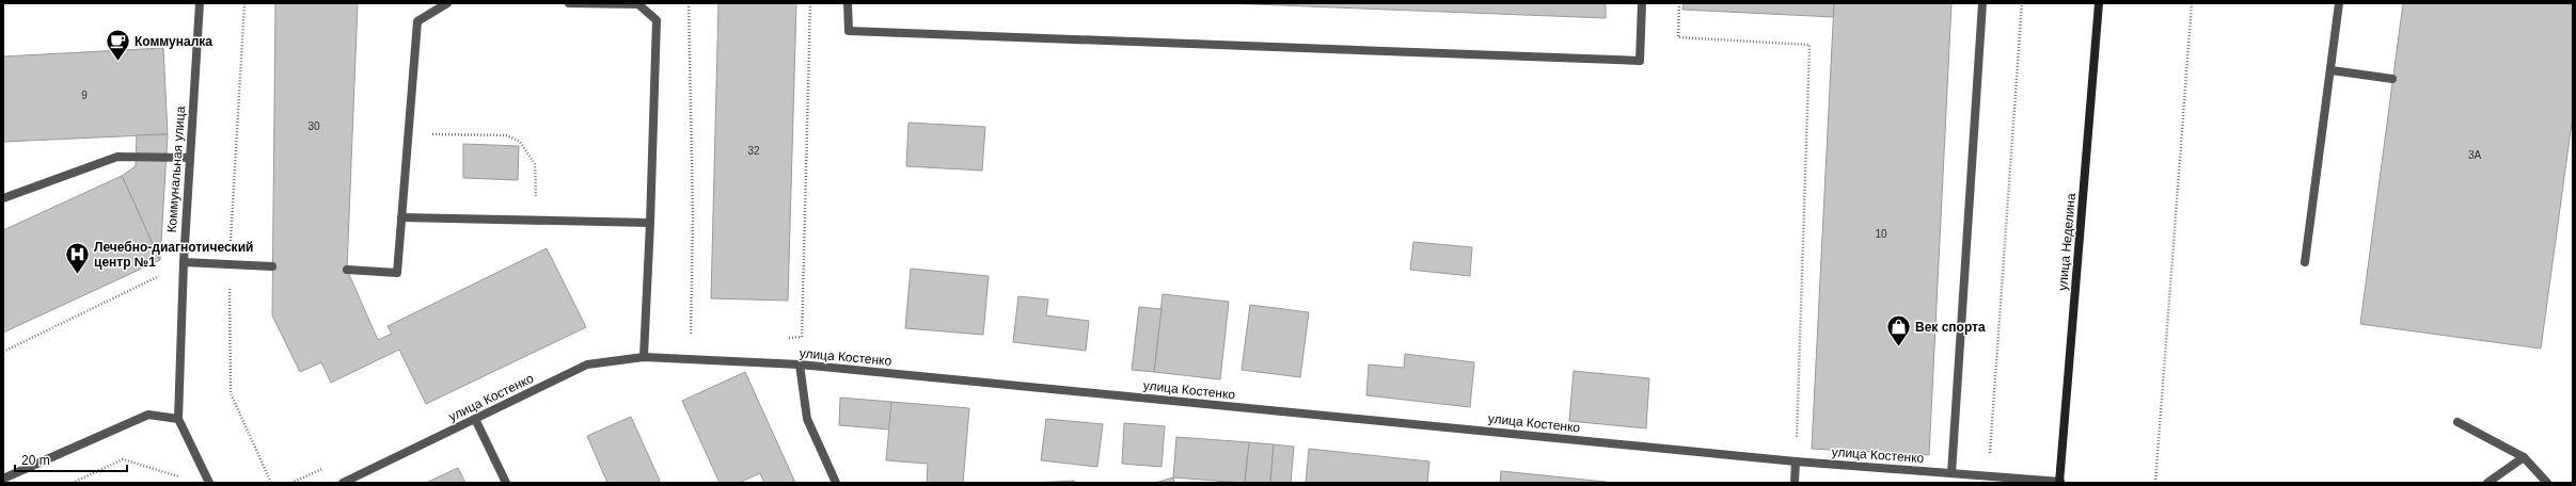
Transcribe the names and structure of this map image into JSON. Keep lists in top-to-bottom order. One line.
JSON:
{"streets":{"main road":["улица Неделина"],"street":["Коммунальная улица","улица Костенко"]},"crossings":[["улица Неделина","улица Костенко"]],"places":{"cafe":["Коммуналка"],"hospital":["Лечебно-диагнотический центр №1"],"shop":["Век спорта"]},"house_numbers":["9","30","32","3А","10"],"scale_bar":"20 m"}
